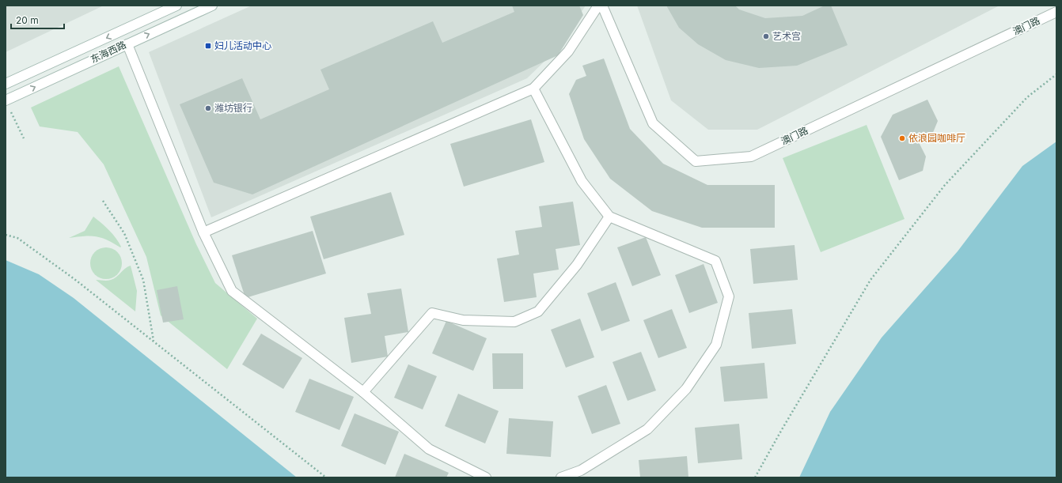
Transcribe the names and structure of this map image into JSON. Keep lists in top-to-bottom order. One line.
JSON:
{"streets":{"street":["澳门路","东海西路"]},"places":{"other":["艺术宫","潍坊银行","依浪园咖啡厅"],"transit":["妇儿活动中心"]},"scale_bar":"20 m"}
